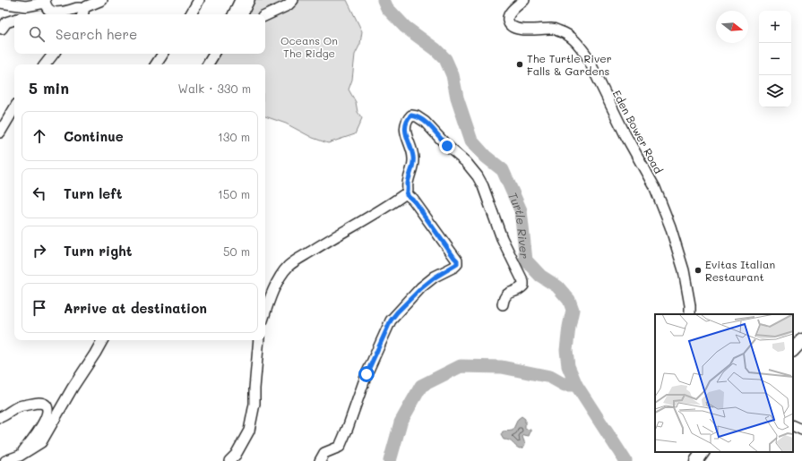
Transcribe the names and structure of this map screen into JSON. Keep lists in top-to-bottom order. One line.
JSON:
{"streets":{"street":["Eden Bower Road"]},"water":["Turtle River"],"parks":["Oceans On The Ridge"],"places":["The Turtle River Falls & Gardens","Evitas Italian Restaurant"],"north":"right","page":{"map_buttons":["+","−"],"search":"Search here","heading":["5 min","Walk · 330 m"],"list":[["Continue","130 m"],["Turn left","150 m"],["Turn right","50 m"],"Arrive at destination"]}}
